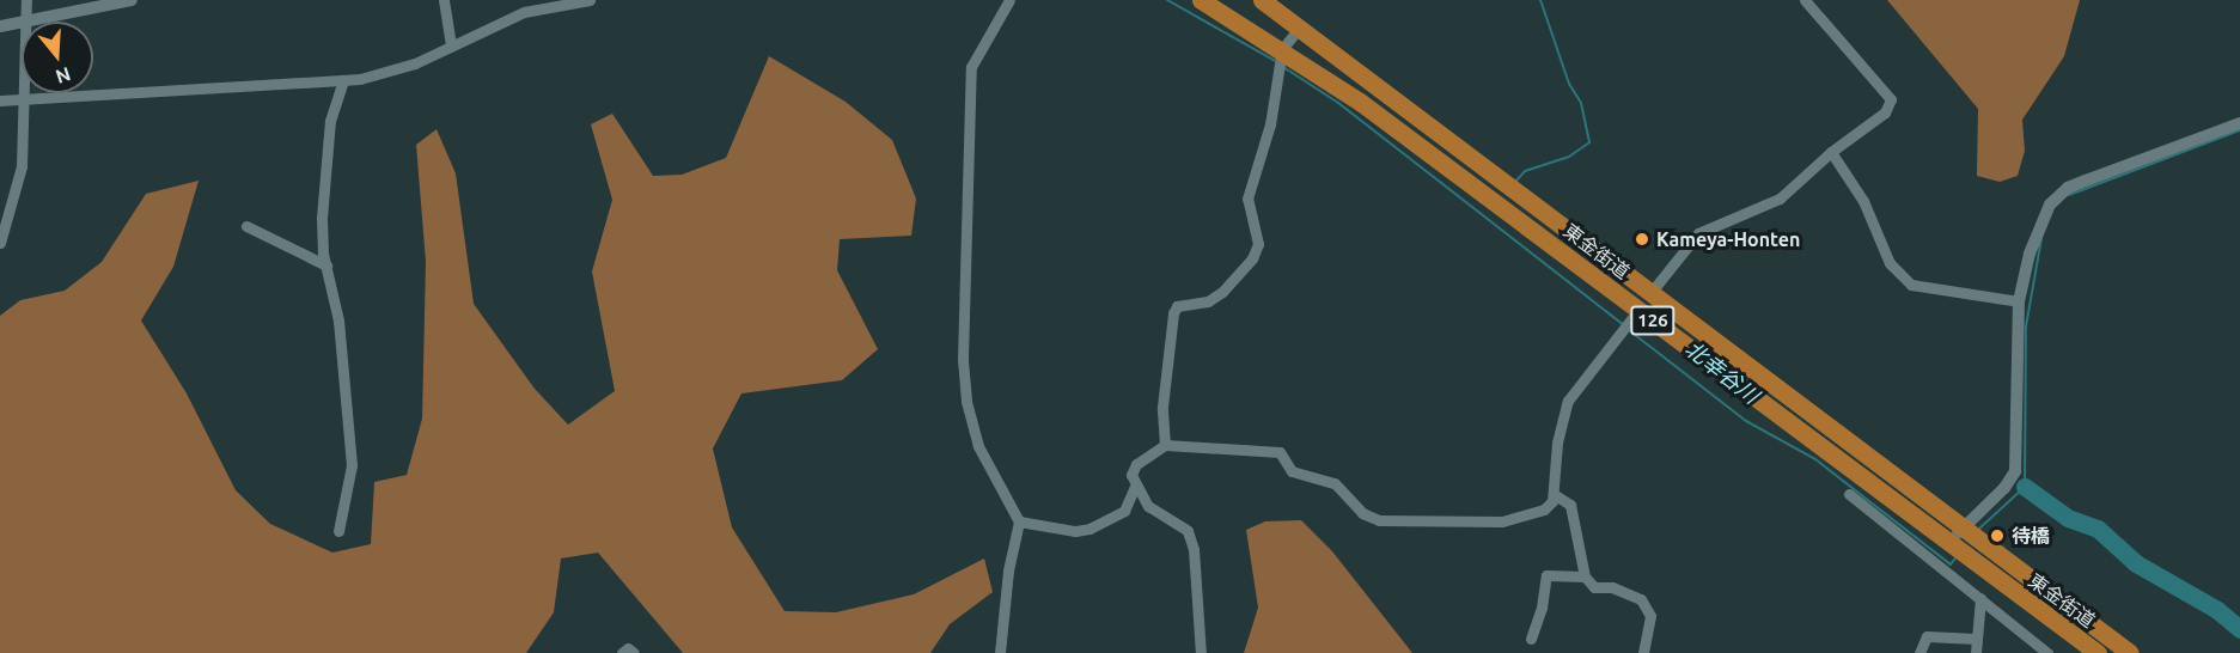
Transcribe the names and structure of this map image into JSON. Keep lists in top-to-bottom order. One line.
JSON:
{"streets":{"highway":["東金街道","126"]},"water":["北幸谷川"],"places":["Kameya-Honten","待橋"],"north":"bottom"}
